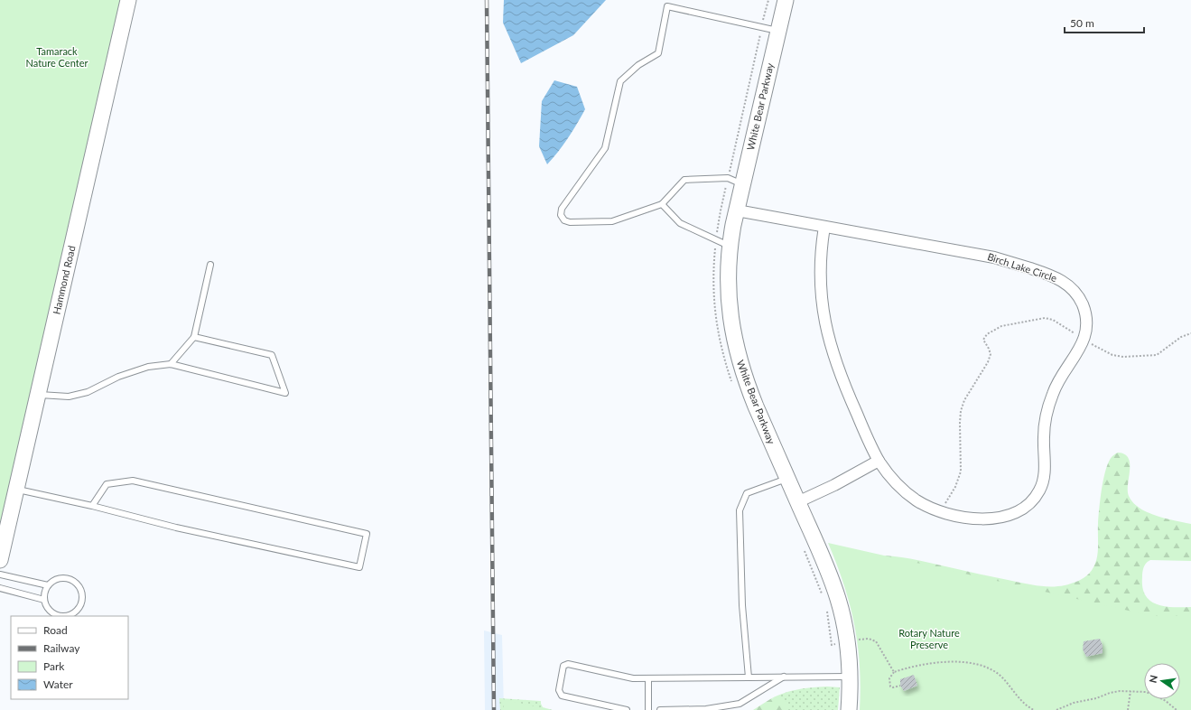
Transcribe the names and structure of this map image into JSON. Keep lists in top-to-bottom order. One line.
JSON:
{"streets":{"street":["White Bear Parkway","Birch Lake Circle","Hammond Road"]},"crossings":[["White Bear Parkway","Birch Lake Circle"]],"parks":["Tamarack Nature Center","Rotary Nature Preserve"],"legend":["Road","Railway","Park","Water"],"scale_bar":"50 m","north":"left"}
